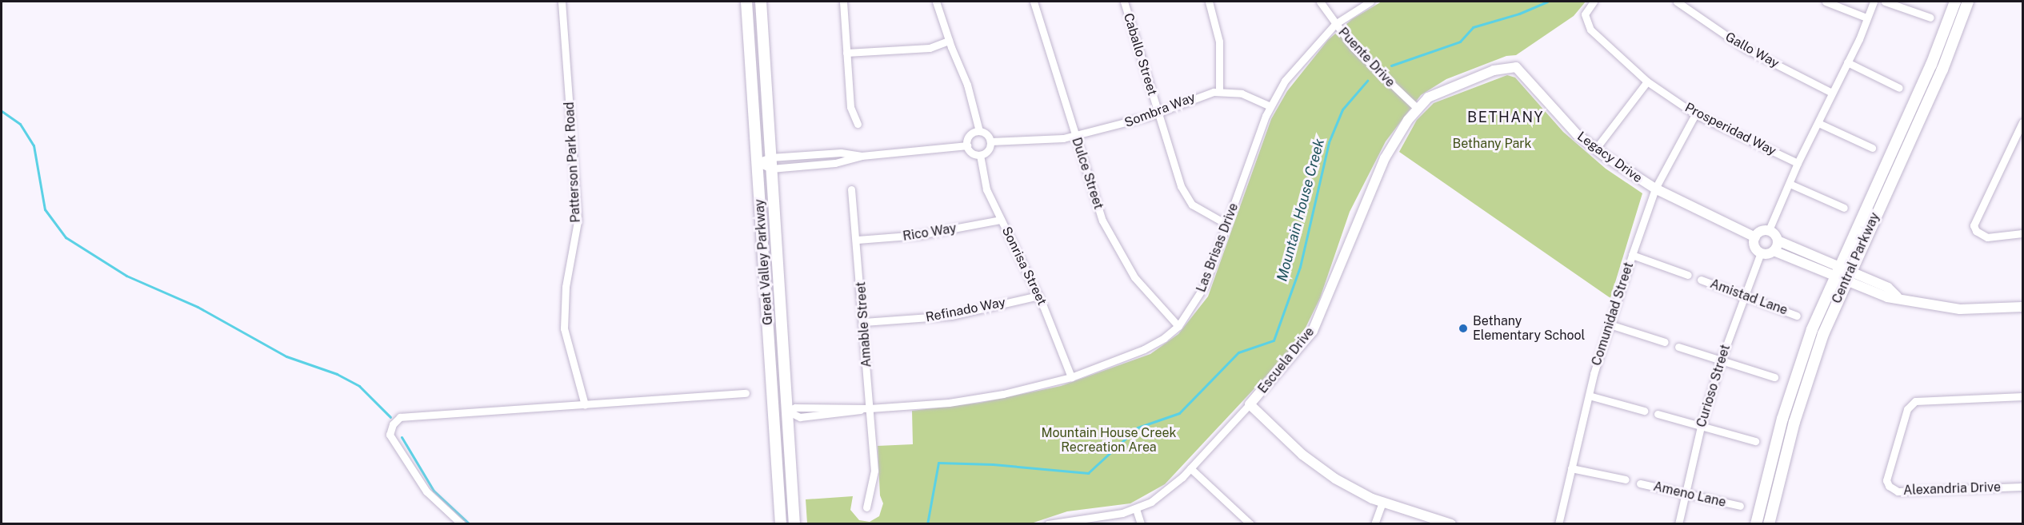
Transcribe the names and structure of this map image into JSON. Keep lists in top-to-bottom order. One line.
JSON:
{"streets":{"main road":["Central Parkway","Great Valley Parkway"],"street":["Gallo Way","Caballo Street","Puente Drive","Sombra Way","Prosperidad Way","Legacy Drive","Patterson Park Road","Dulce Street","Rico Way","Las Brisas Drive","Sonrisa Street","Amistad Lane","Refinado Way","Comunidad Street","Amable Street","Escuela Drive","Curioso Street","Alexandria Drive","Ameno Lane"]},"crossings":[["Caballo Street","Sombra Way"],["Caballo Street","Las Brisas Drive"],["Puente Drive","Las Brisas Drive"],["Puente Drive","Escuela Drive"],["Sombra Way","Dulce Street"],["Sombra Way","Las Brisas Drive"],["Sombra Way","Sonrisa Street"],["Prosperidad Way","Comunidad Street"],["Legacy Drive","Comunidad Street"],["Legacy Drive","Escuela Drive"],["Legacy Drive","Curioso Street"],["Dulce Street","Las Brisas Drive"],["Rico Way","Sonrisa Street"],["Rico Way","Amable Street"],["Las Brisas Drive","Great Valley Parkway"],["Las Brisas Drive","Sonrisa Street"],["Las Brisas Drive","Amable Street"],["Sonrisa Street","Refinado Way"],["Amistad Lane","Curioso Street"],["Refinado Way","Amable Street"],["Curioso Street","Ameno Lane"]],"districts":["BETHANY"],"water":["Mountain House Creek"],"parks":["Bethany Park","Mountain House Creek Recreation Area"],"places":["Bethany Elementary School"]}
